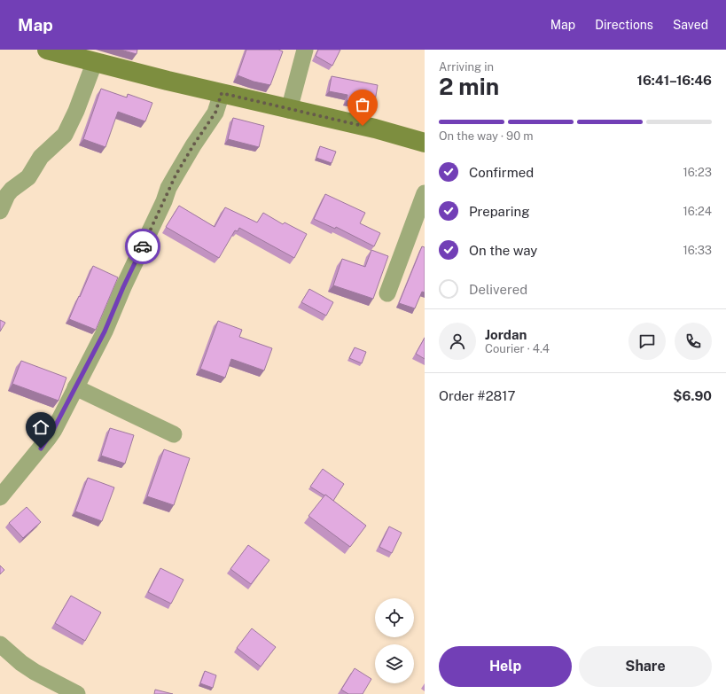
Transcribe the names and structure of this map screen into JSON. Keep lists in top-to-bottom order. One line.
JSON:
{"page":{"header":"Map","nav":["Map","Directions","Saved"],"heading":["2 min","Arriving in","16:41–16:46"],"panel":["Jordan","Courier · 4.4","Order #2817","$6.90"],"bar":"On the way · 90 m","list":[["Confirmed","16:23"],["Preparing","16:24"],["On the way","16:33"],"Delivered"],"buttons":["Help","Share"]}}
